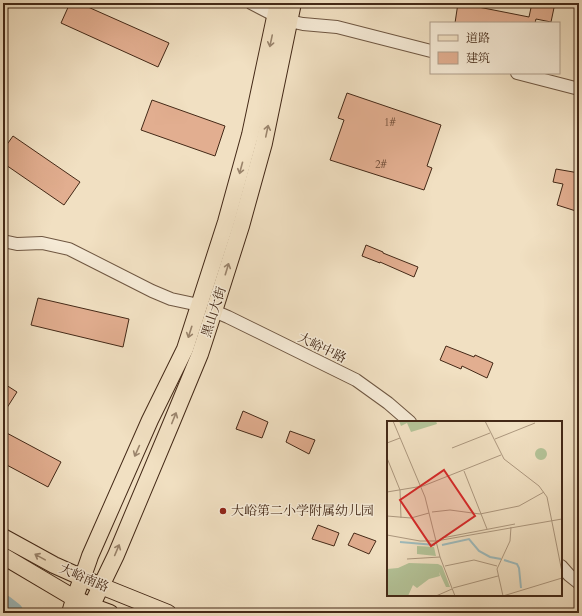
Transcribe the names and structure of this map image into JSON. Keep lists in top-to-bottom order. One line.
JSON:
{"streets":{"main road":["黑山大街","大峪南路"],"street":["大峪中路"]},"crossings":[["黑山大街","大峪中路"],["黑山大街","大峪南路"]],"places":["大峪第二小学附属幼儿园"],"house_numbers":["1#","2#"],"legend":["道路","建筑"]}
